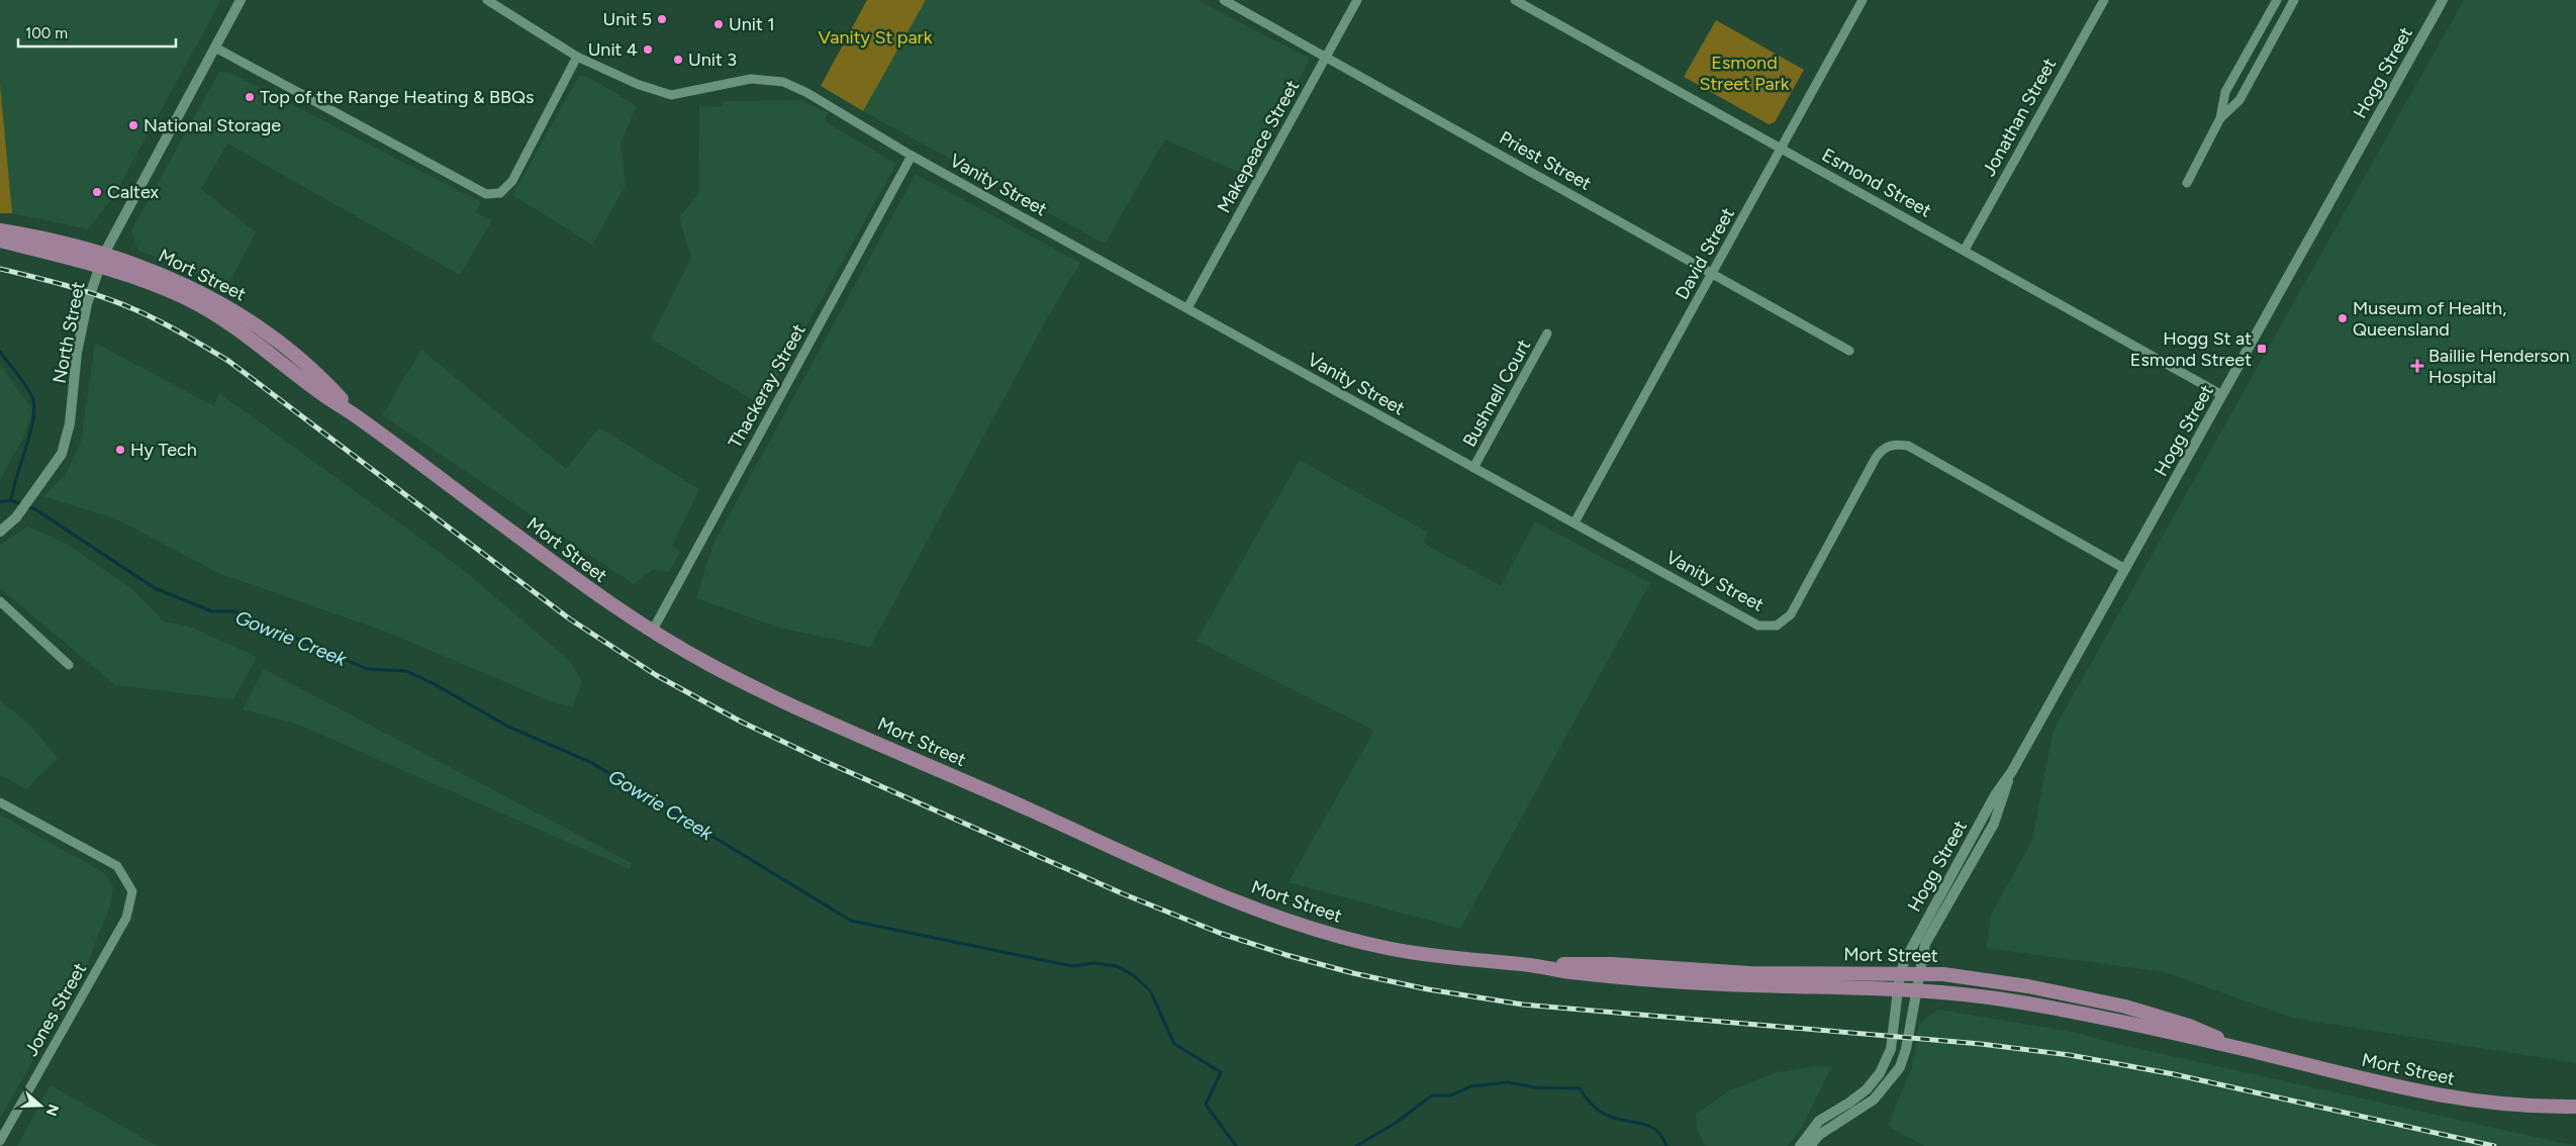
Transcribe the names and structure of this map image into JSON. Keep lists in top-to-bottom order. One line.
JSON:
{"streets":{"main road":["Mort Street"],"street":["Hogg Street","Jonathan Street","Makepeace Street","Priest Street","Esmond Street","Vanity Street","David Street","North Street","Thackeray Street","Bushnell Court","Jones Street"]},"crossings":[["Hogg Street","Esmond Street"],["Hogg Street","Vanity Street"],["Hogg Street","Mort Street"],["Jonathan Street","Esmond Street"],["Makepeace Street","Priest Street"],["Makepeace Street","Vanity Street"],["Priest Street","David Street"],["Esmond Street","David Street"],["Vanity Street","David Street"],["Vanity Street","Thackeray Street"],["Vanity Street","Bushnell Court"],["Mort Street","North Street"],["Mort Street","Thackeray Street"]],"water":["Gowrie Creek"],"parks":["Vanity St park","Esmond Street Park"],"places":{"other":["Unit 5","Unit 1","Unit 4","Unit 3","Top of the Range Heating & BBQs","National Storage","Caltex","Museum of Health, Queensland","Hy Tech"],"transit":["Hogg St at Esmond Street"],"health":["Baillie Henderson Hospital"]},"scale_bar":"100 m","north":"right"}
